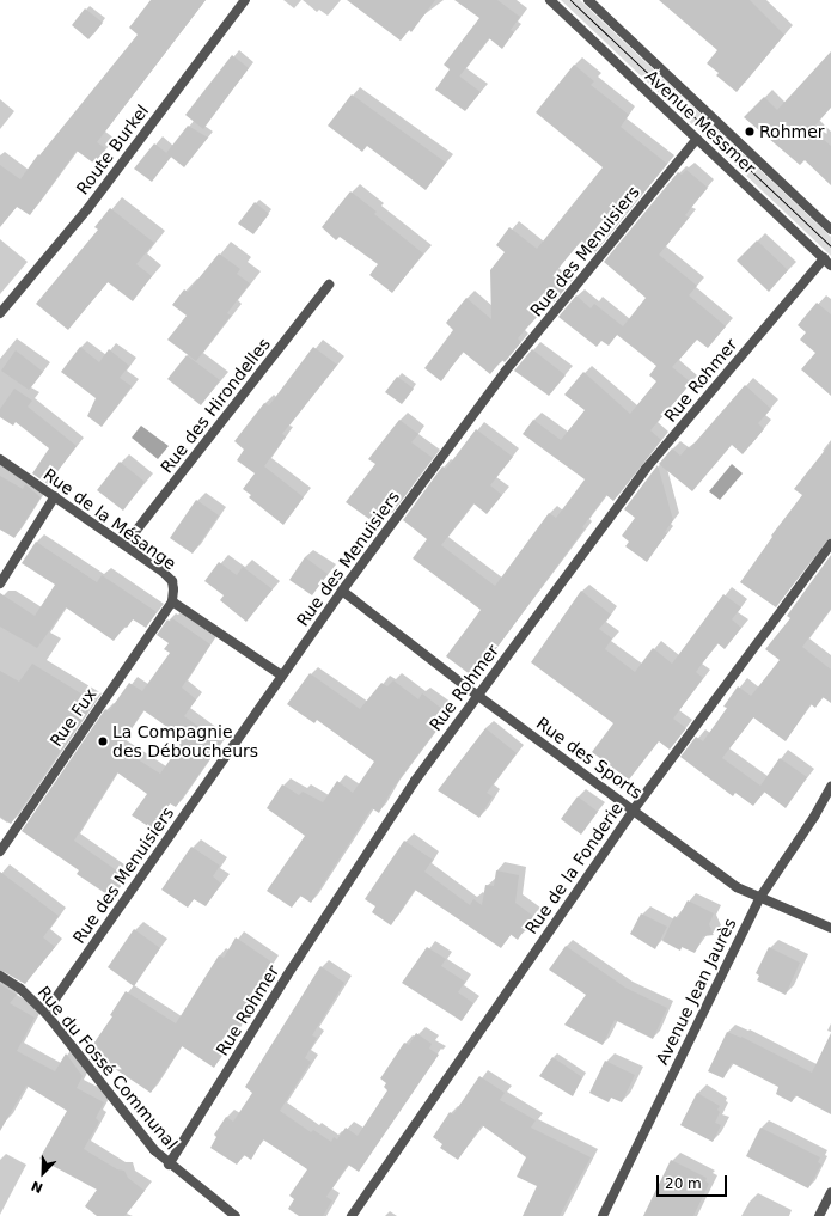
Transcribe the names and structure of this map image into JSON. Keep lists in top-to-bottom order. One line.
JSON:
{"streets":{"street":["Avenue Messmer","Route Burkel","Rue des Menuisiers","Rue Rohmer","Rue des Hirondelles","Rue de la Mésange","Rue Fux","Rue des Sports","Rue de la Fonderie","Avenue Jean Jaurès","Rue du Fossé Communal"]},"crossings":[["Avenue Messmer","Rue des Menuisiers"],["Avenue Messmer","Rue Rohmer"],["Rue des Menuisiers","Rue des Sports"],["Rue des Menuisiers","Rue du Fossé Communal"],["Rue Rohmer","Rue des Sports"],["Rue Rohmer","Rue du Fossé Communal"],["Rue des Hirondelles","Rue de la Mésange"],["Rue de la Mésange","Rue Fux"],["Rue des Sports","Rue de la Fonderie"],["Rue des Sports","Avenue Jean Jaurès"]],"places":["Rohmer","La Compagnie des Déboucheurs"],"scale_bar":"20 m","north":"bottom left"}
